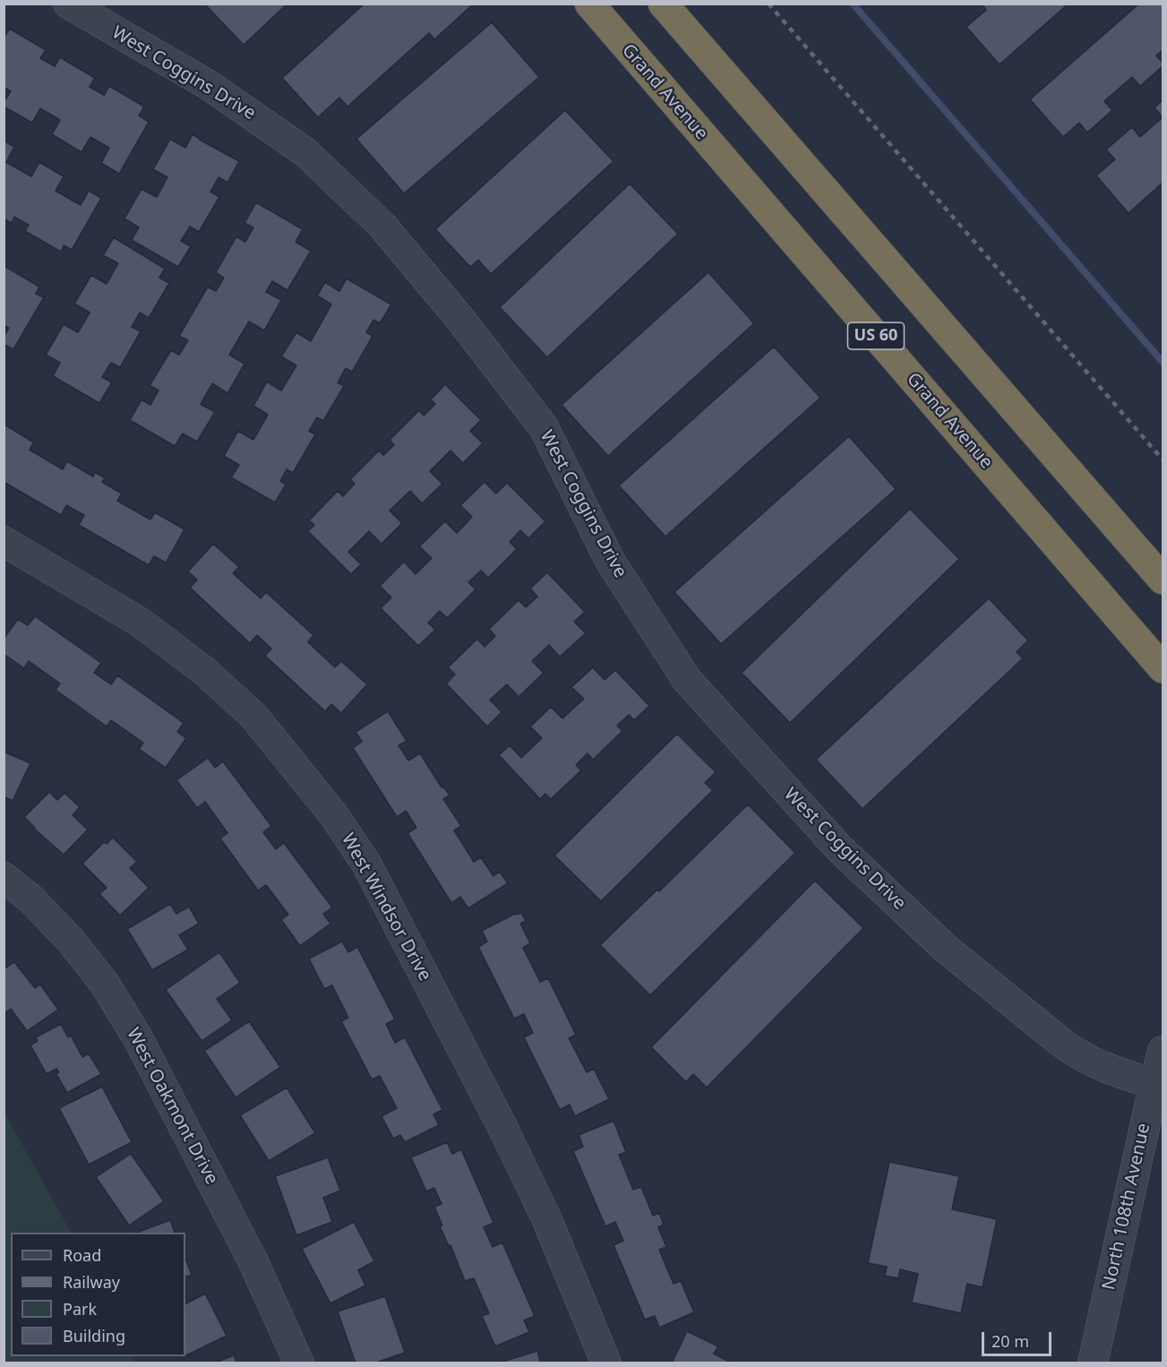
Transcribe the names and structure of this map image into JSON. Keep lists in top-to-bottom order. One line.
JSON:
{"streets":{"highway":["Grand Avenue","US 60"],"street":["West Coggins Drive","West Windsor Drive","West Oakmont Drive","North 108th Avenue"]},"crossings":[["West Coggins Drive","North 108th Avenue"]],"legend":["Road","Railway","Park","Building"],"scale_bar":"20 m"}
